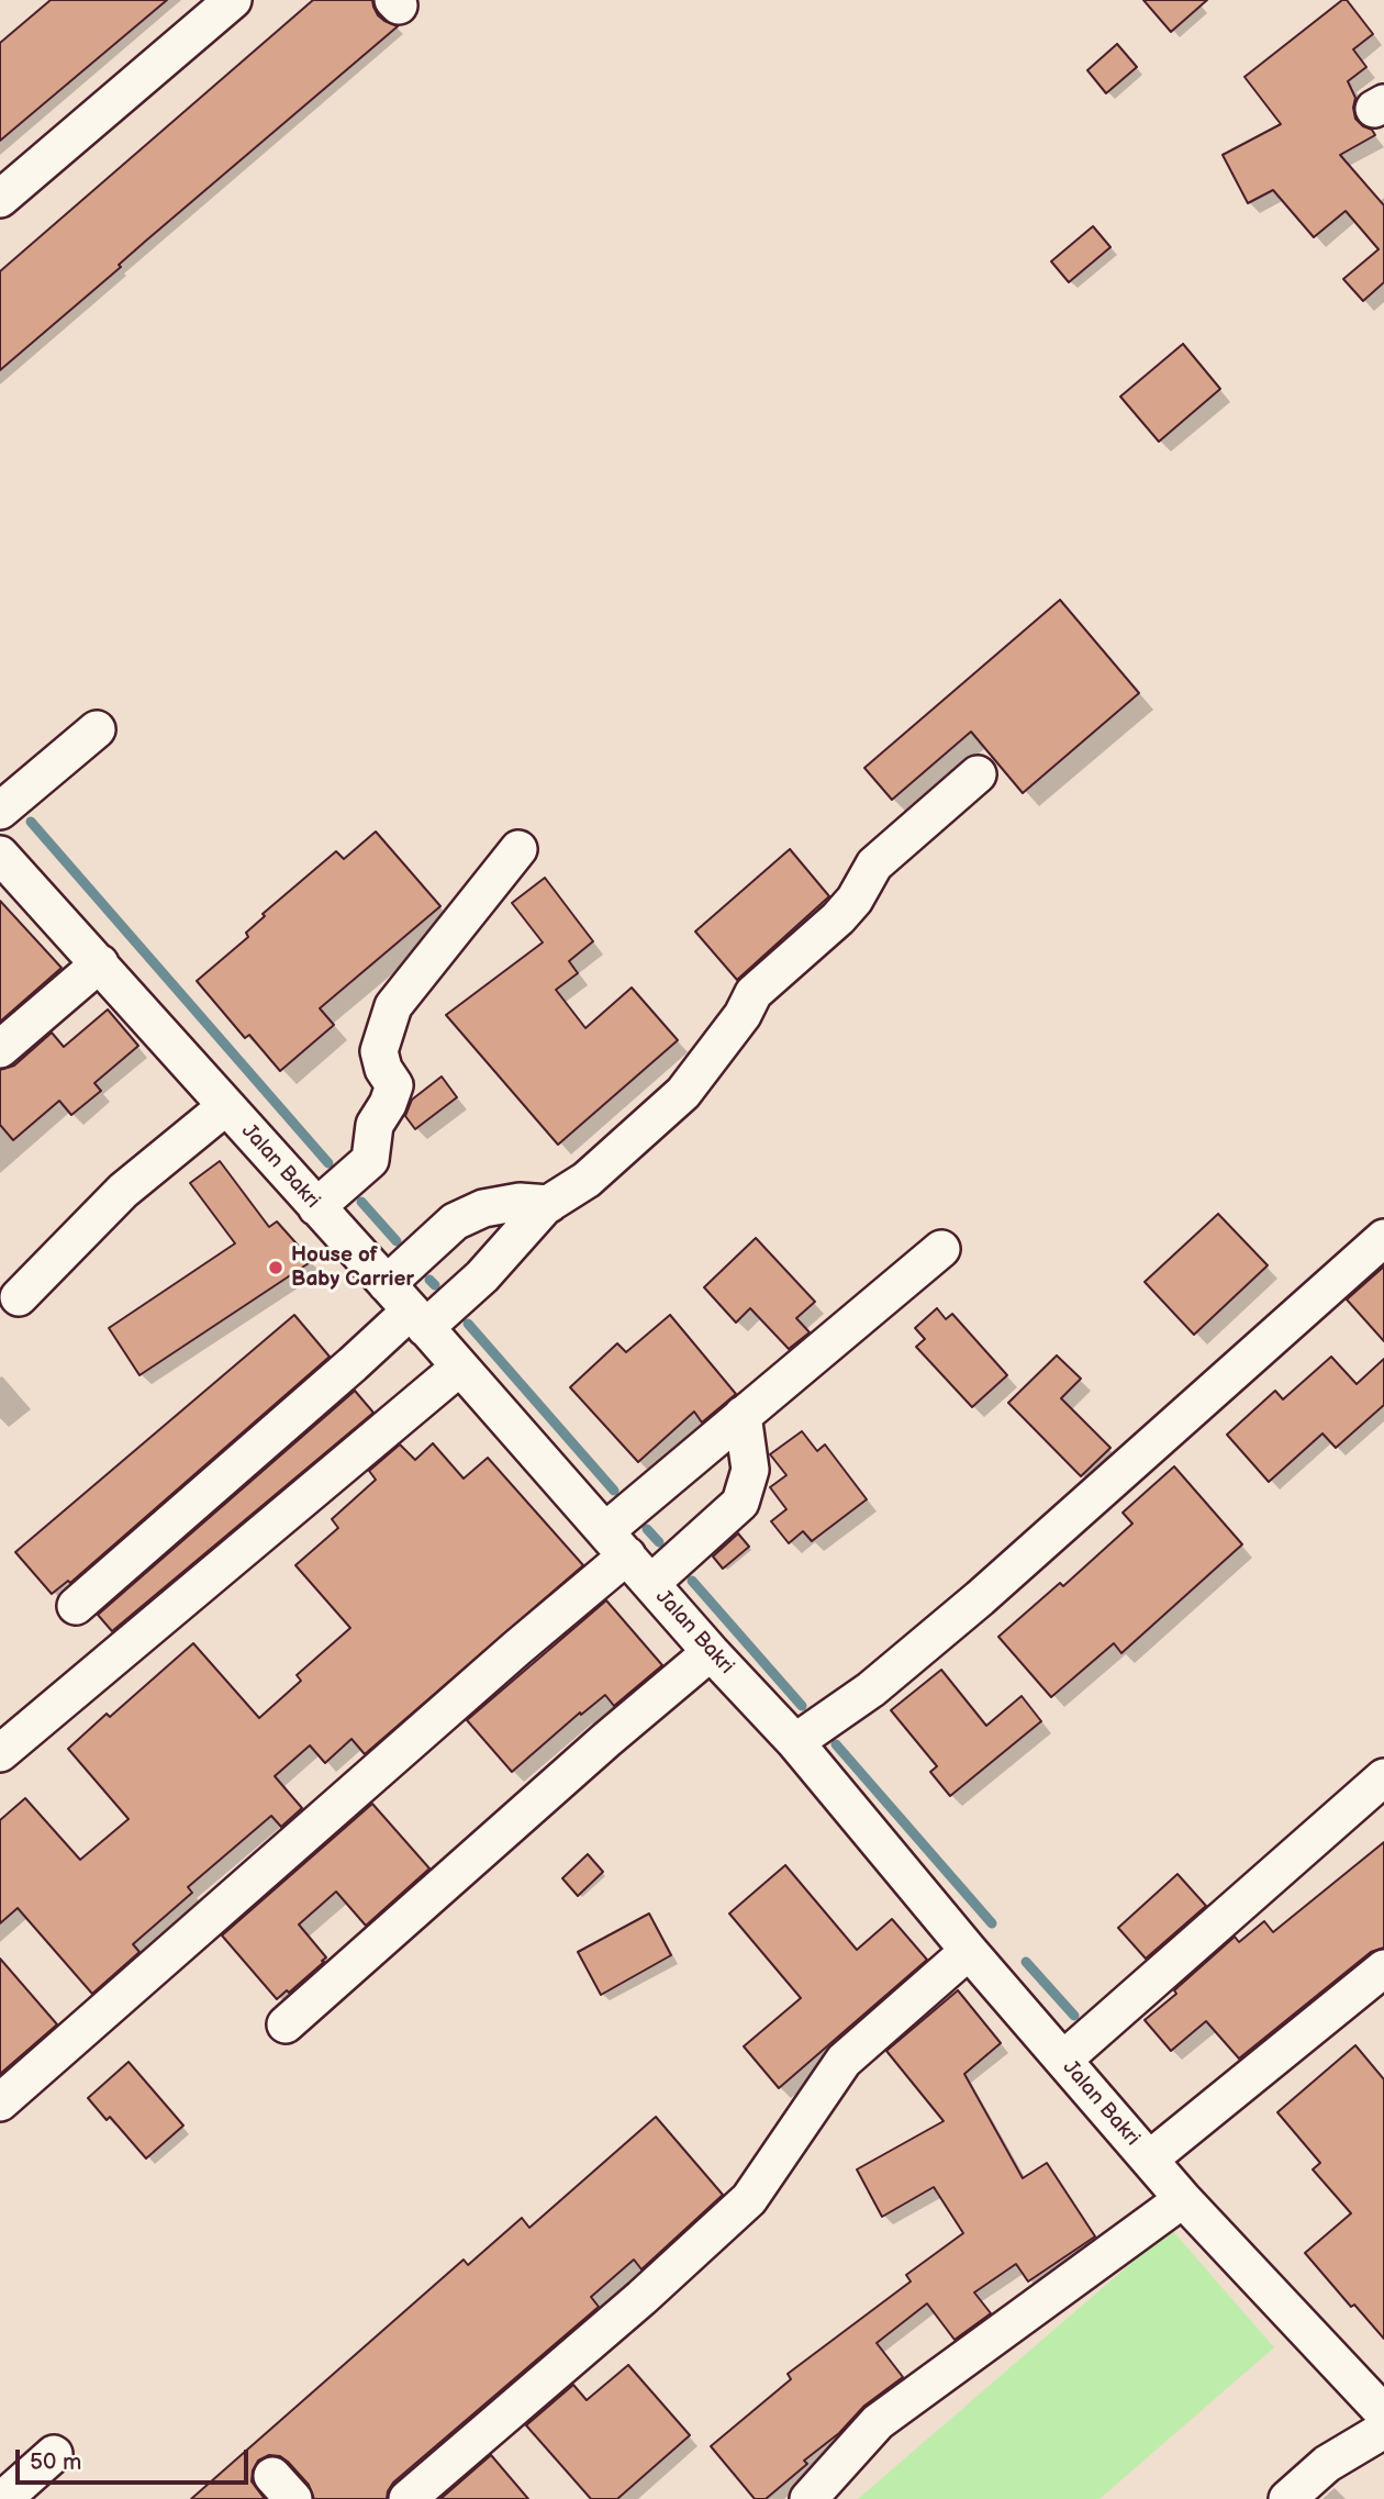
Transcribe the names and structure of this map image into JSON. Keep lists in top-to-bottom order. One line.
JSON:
{"streets":{"street":["Jalan Bakri"]},"places":["House of Baby Carrier"],"scale_bar":"50 m"}
